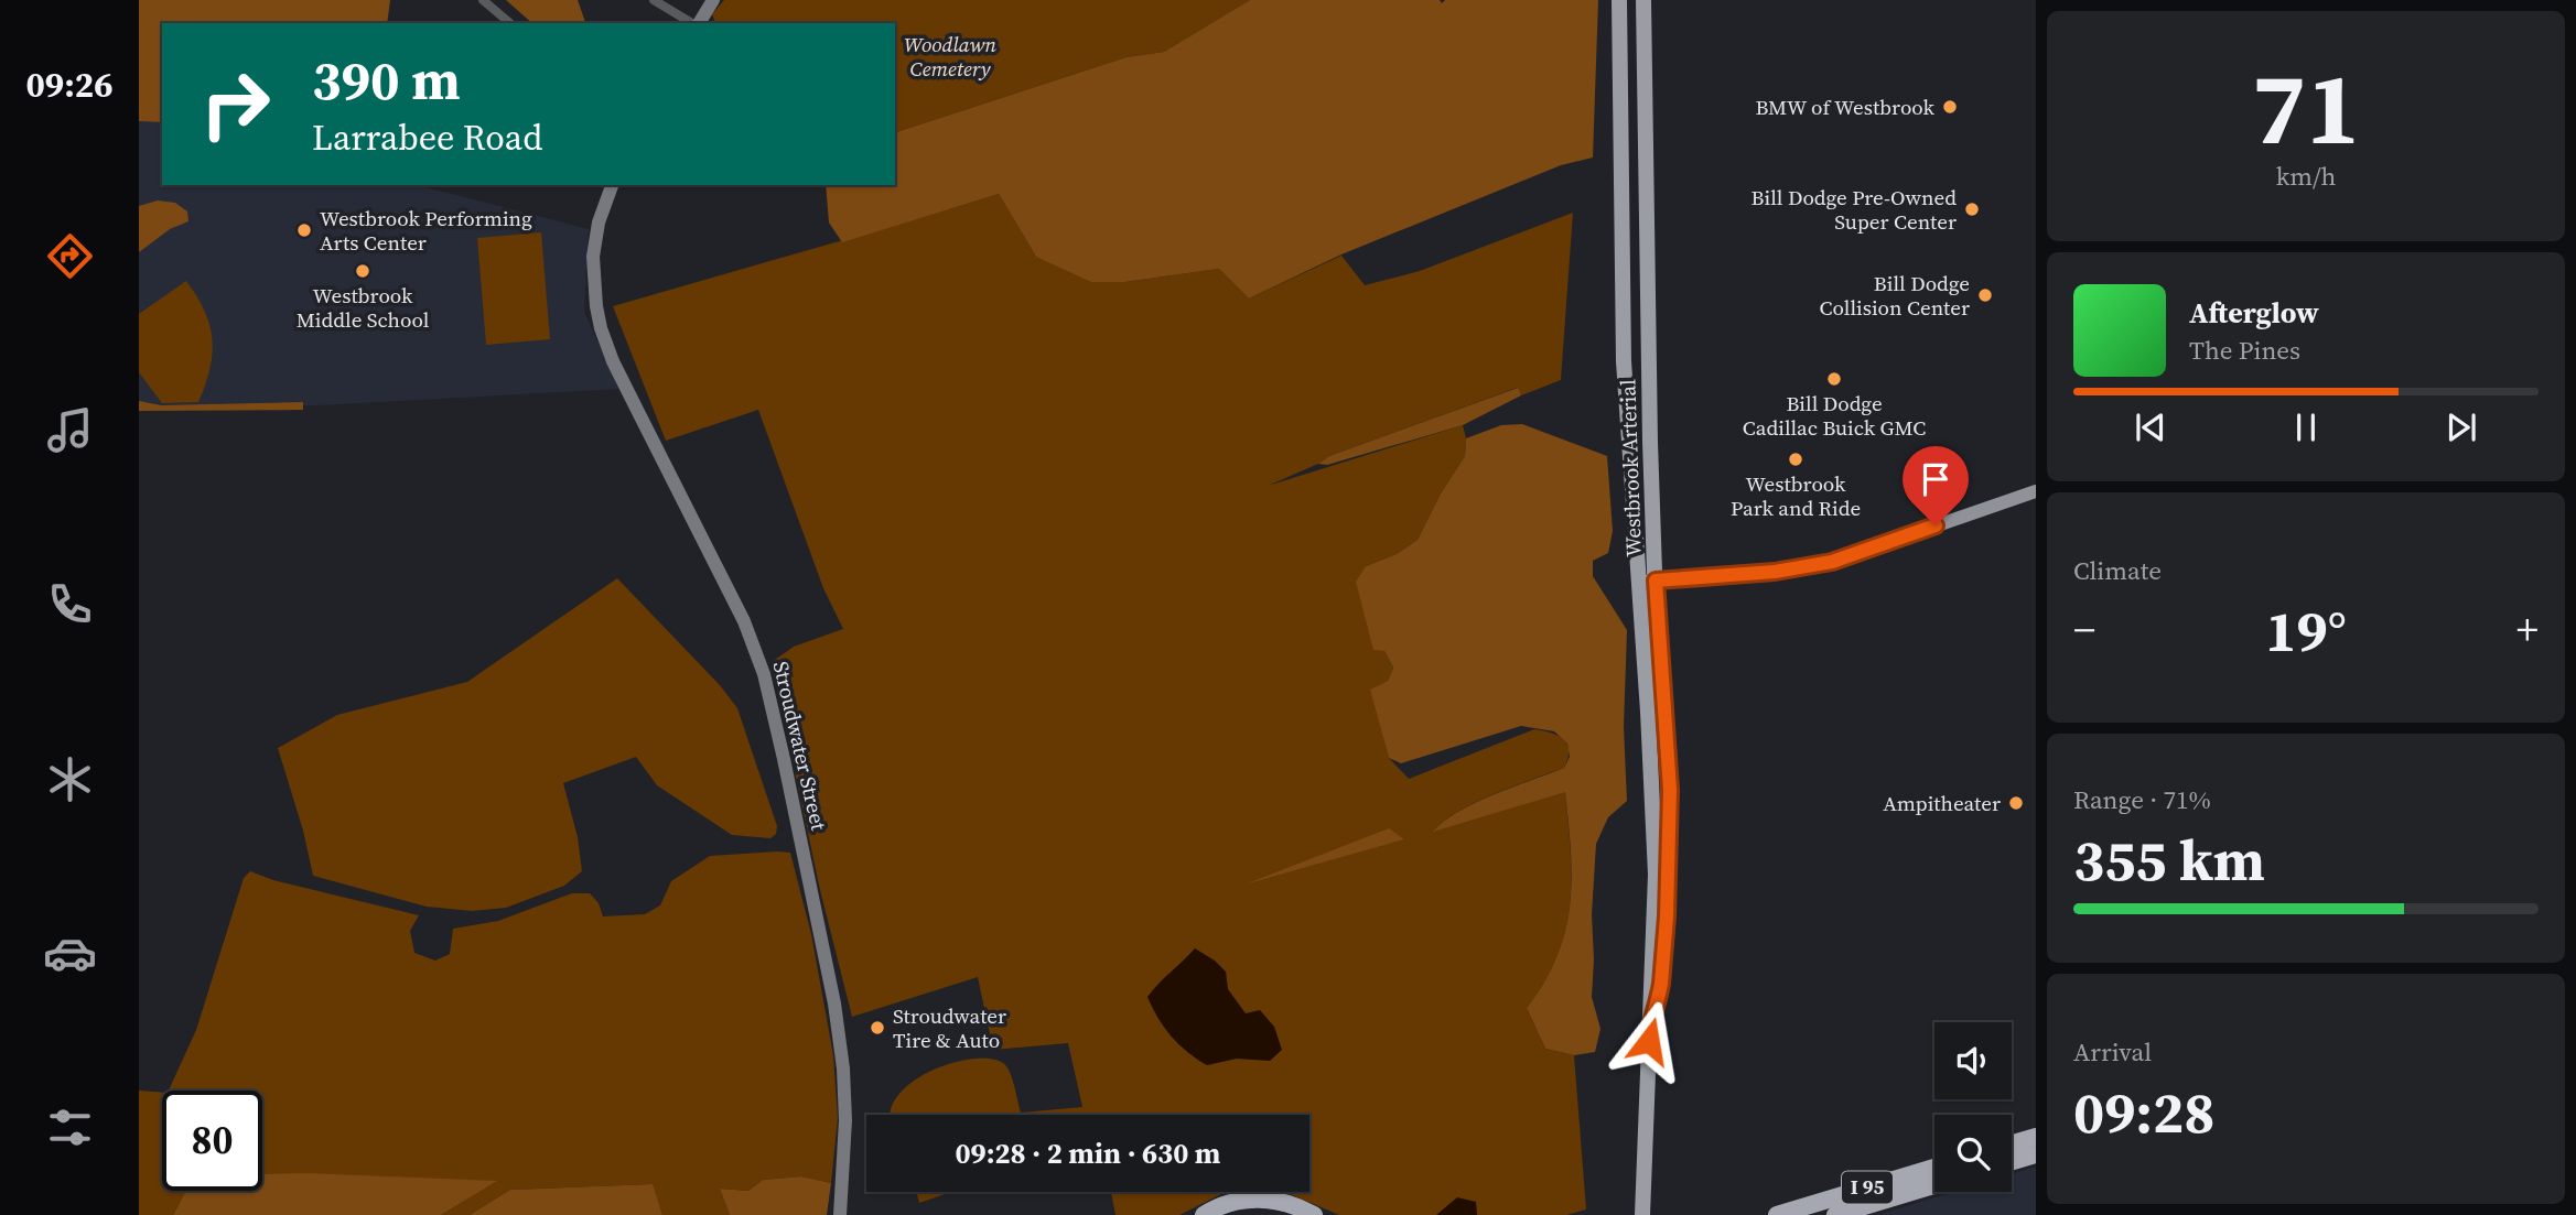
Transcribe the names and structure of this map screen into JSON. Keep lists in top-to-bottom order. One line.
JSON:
{"streets":{"highway":["Westbrook Arterial","I 95"],"main road":["Stroudwater Street"]},"parks":["Woodlawn Cemetery"],"places":["BMW of Westbrook","Bill Dodge Pre-Owned Super Center","Westbrook Performing Arts Center","Westbrook Middle School","Bill Dodge Collision Center","Bill Dodge Cadillac Buick GMC","Westbrook Park and Ride","Ampitheater","Stroudwater Tire & Auto"],"page":{"tabs":"09:26","tile":[["71","km/h"],"Climate",["Range · 71%","355 km"],["Arrival","09:28"]],"turn":["390 m","Larrabee Road"],"song":["Afterglow","The Pines"],"heat":["−","19°","+"],"limit":"80","trip":"09:28 · 2 min · 630 m"}}
